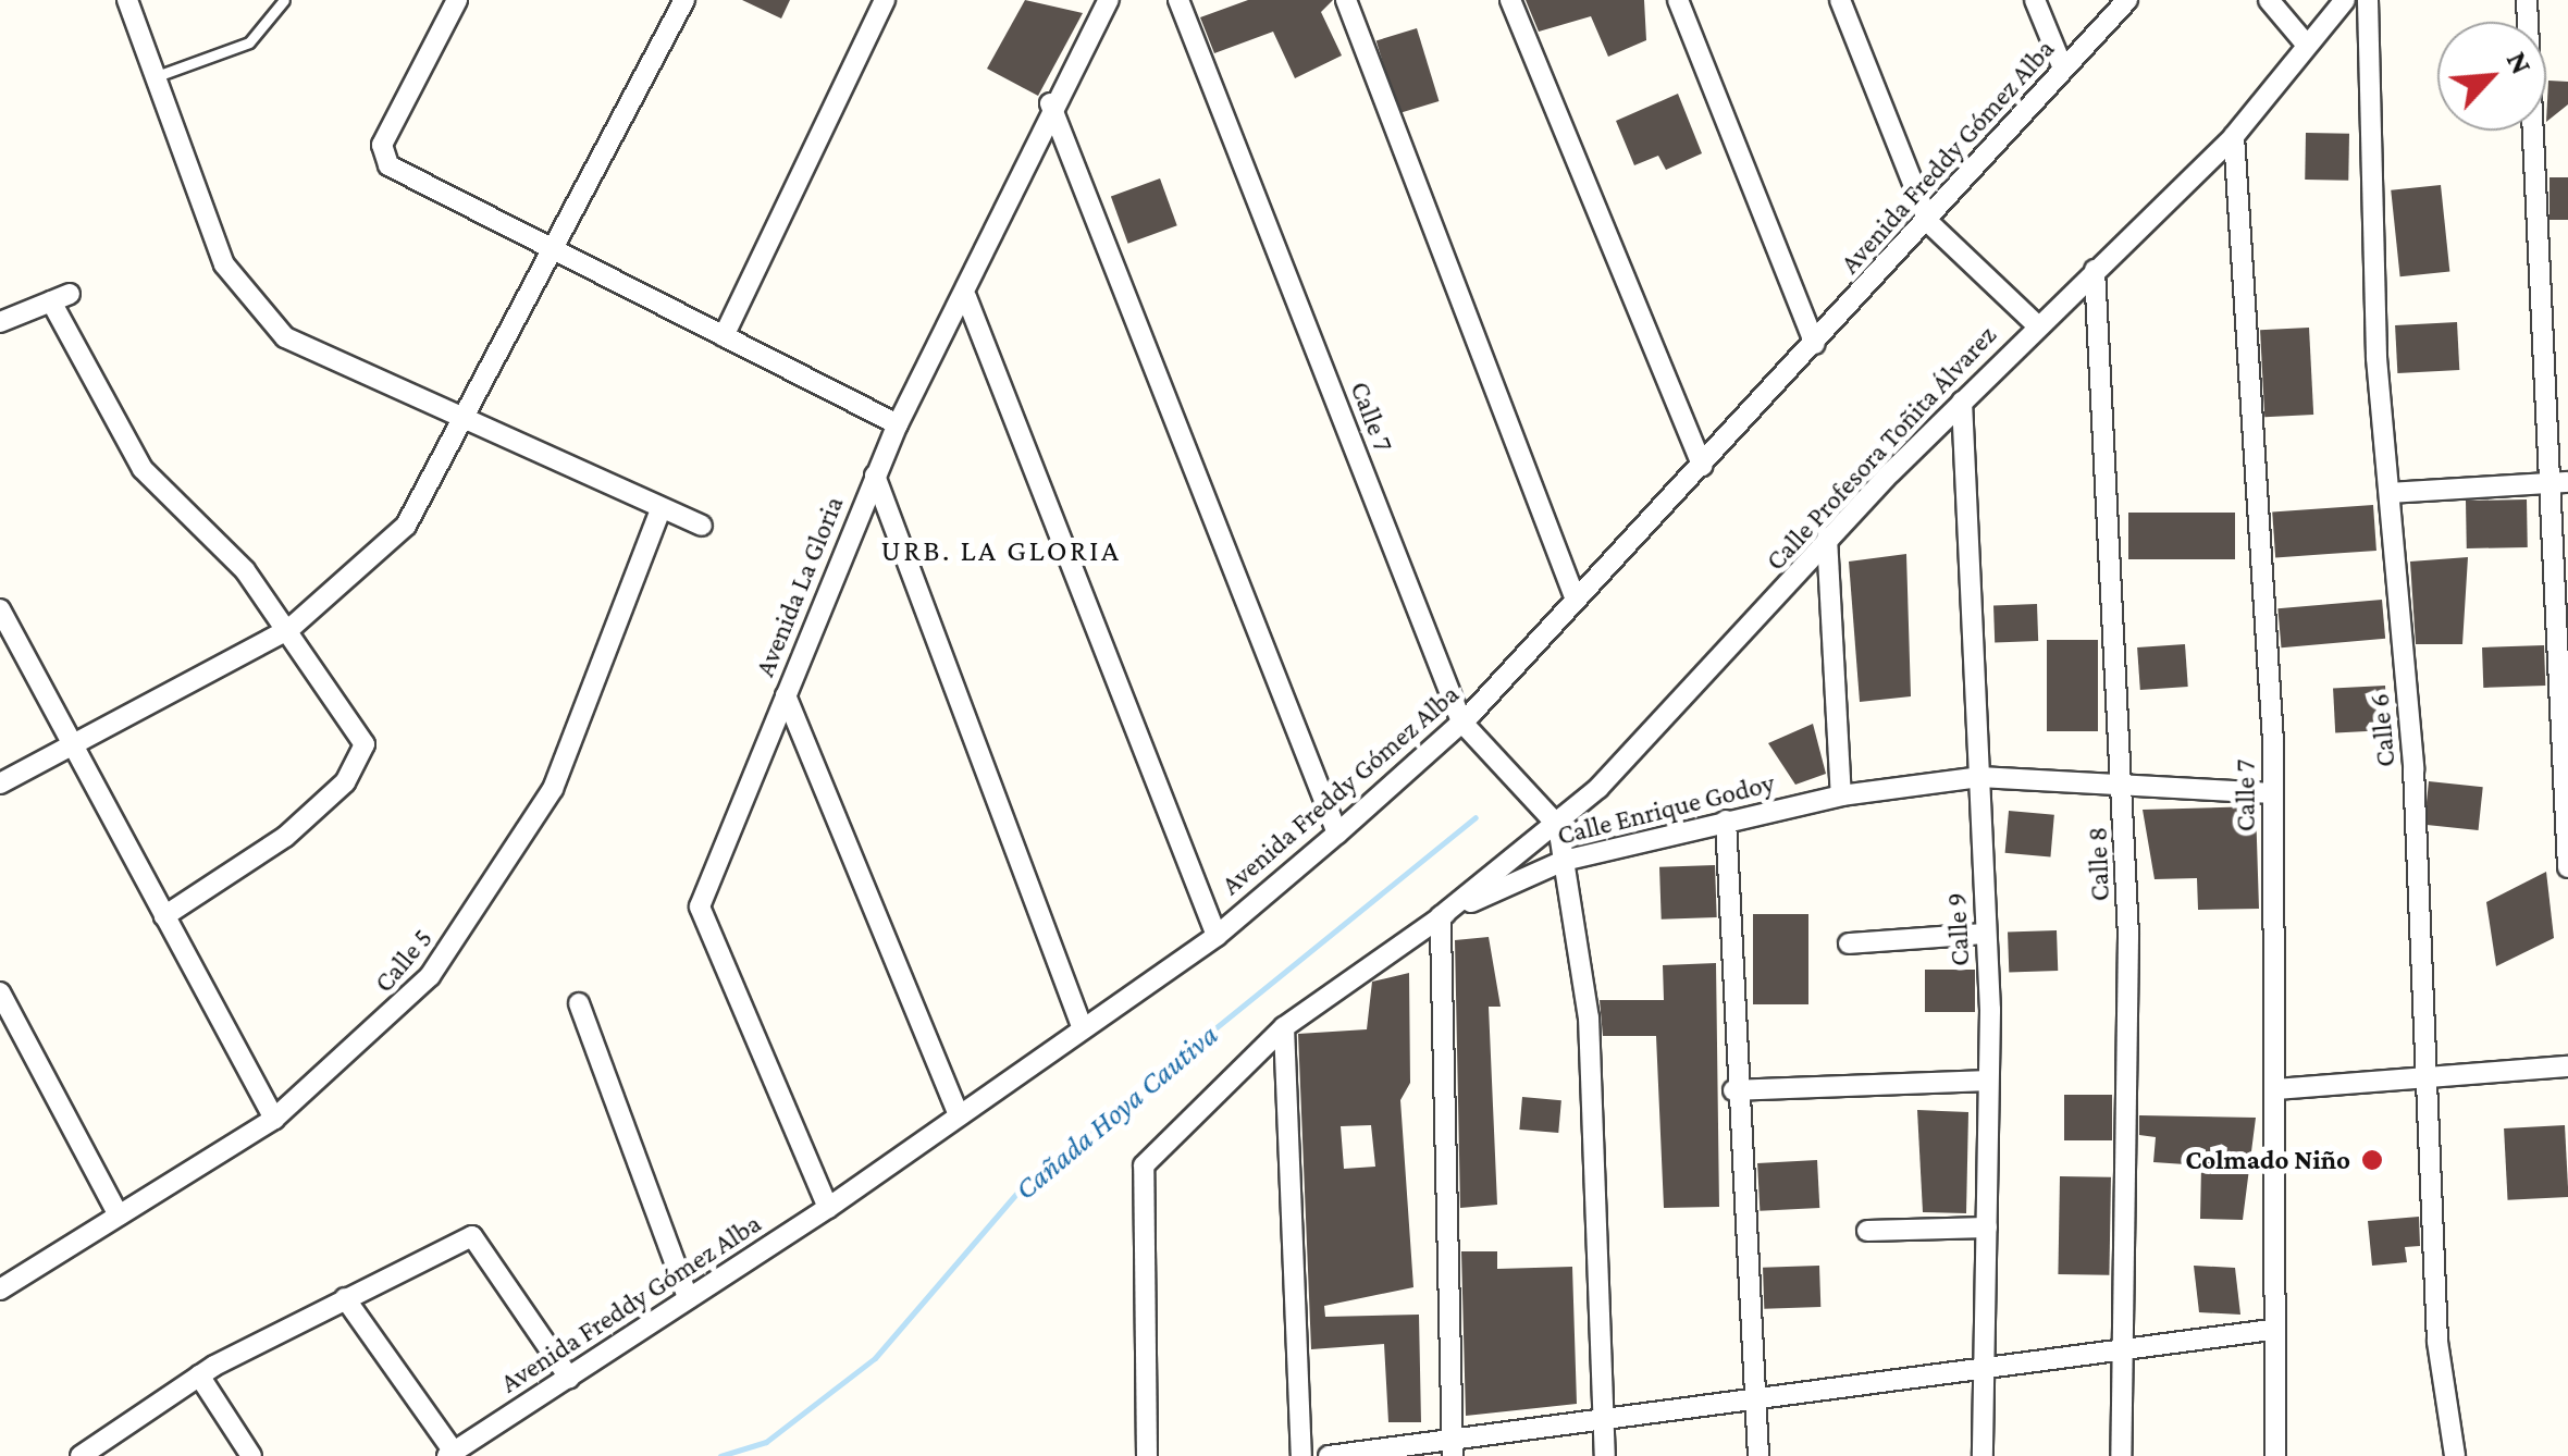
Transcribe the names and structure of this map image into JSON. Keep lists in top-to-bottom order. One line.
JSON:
{"streets":{"street":["Avenida Freddy Gómez Alba","Calle 7","Calle Profesora Toñita Álvarez","Avenida La Gloria","Calle 6","Calle Enrique Godoy","Calle 8","Calle 9","Calle 5"]},"crossings":[["Avenida Freddy Gómez Alba","Calle 7"],["Avenida Freddy Gómez Alba","Avenida La Gloria"],["Calle 7","Calle Profesora Toñita Álvarez"],["Calle 7","Calle Enrique Godoy"],["Calle Profesora Toñita Álvarez","Calle Enrique Godoy"],["Calle Profesora Toñita Álvarez","Calle 8"],["Calle Profesora Toñita Álvarez","Calle 9"],["Calle Enrique Godoy","Calle 8"],["Calle Enrique Godoy","Calle 9"]],"districts":["URB. LA GLORIA"],"water":["Cañada Hoya Cautiva"],"places":["Colmado Niño"],"north":"top right"}
